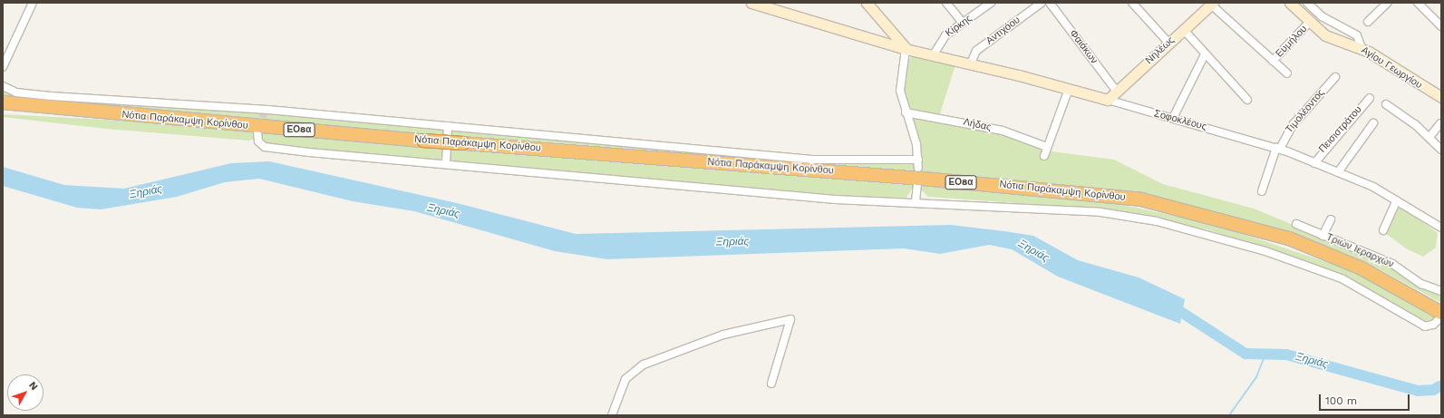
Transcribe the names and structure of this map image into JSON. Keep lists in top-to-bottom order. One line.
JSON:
{"streets":{"highway":["Νότια Παράκαμψη Κορίνθου","ΕΟ8α"],"street":["Κίρκης","Αντιχόου","Ευμήλου","Φαιάκων","Νηλέως","Αγίου Γεωργίου","Τιμολέοντος","Σοφοκλέους","Λήδας","Πεισιστράτου","Τριών Ιεραρχών"]},"crossings":[["Κίρκης","Σοφοκλέους"],["Αντιχόου","Σοφοκλέους"],["Ευμήλου","Αγίου Γεωργίου"],["Φαιάκων","Νηλέως"],["Νηλέως","Σοφοκλέους"],["Τιμολέοντος","Σοφοκλέους"],["Σοφοκλέους","Πεισιστράτου"]],"water":["Ξηριάς"],"scale_bar":"100 m","north":"top right"}
